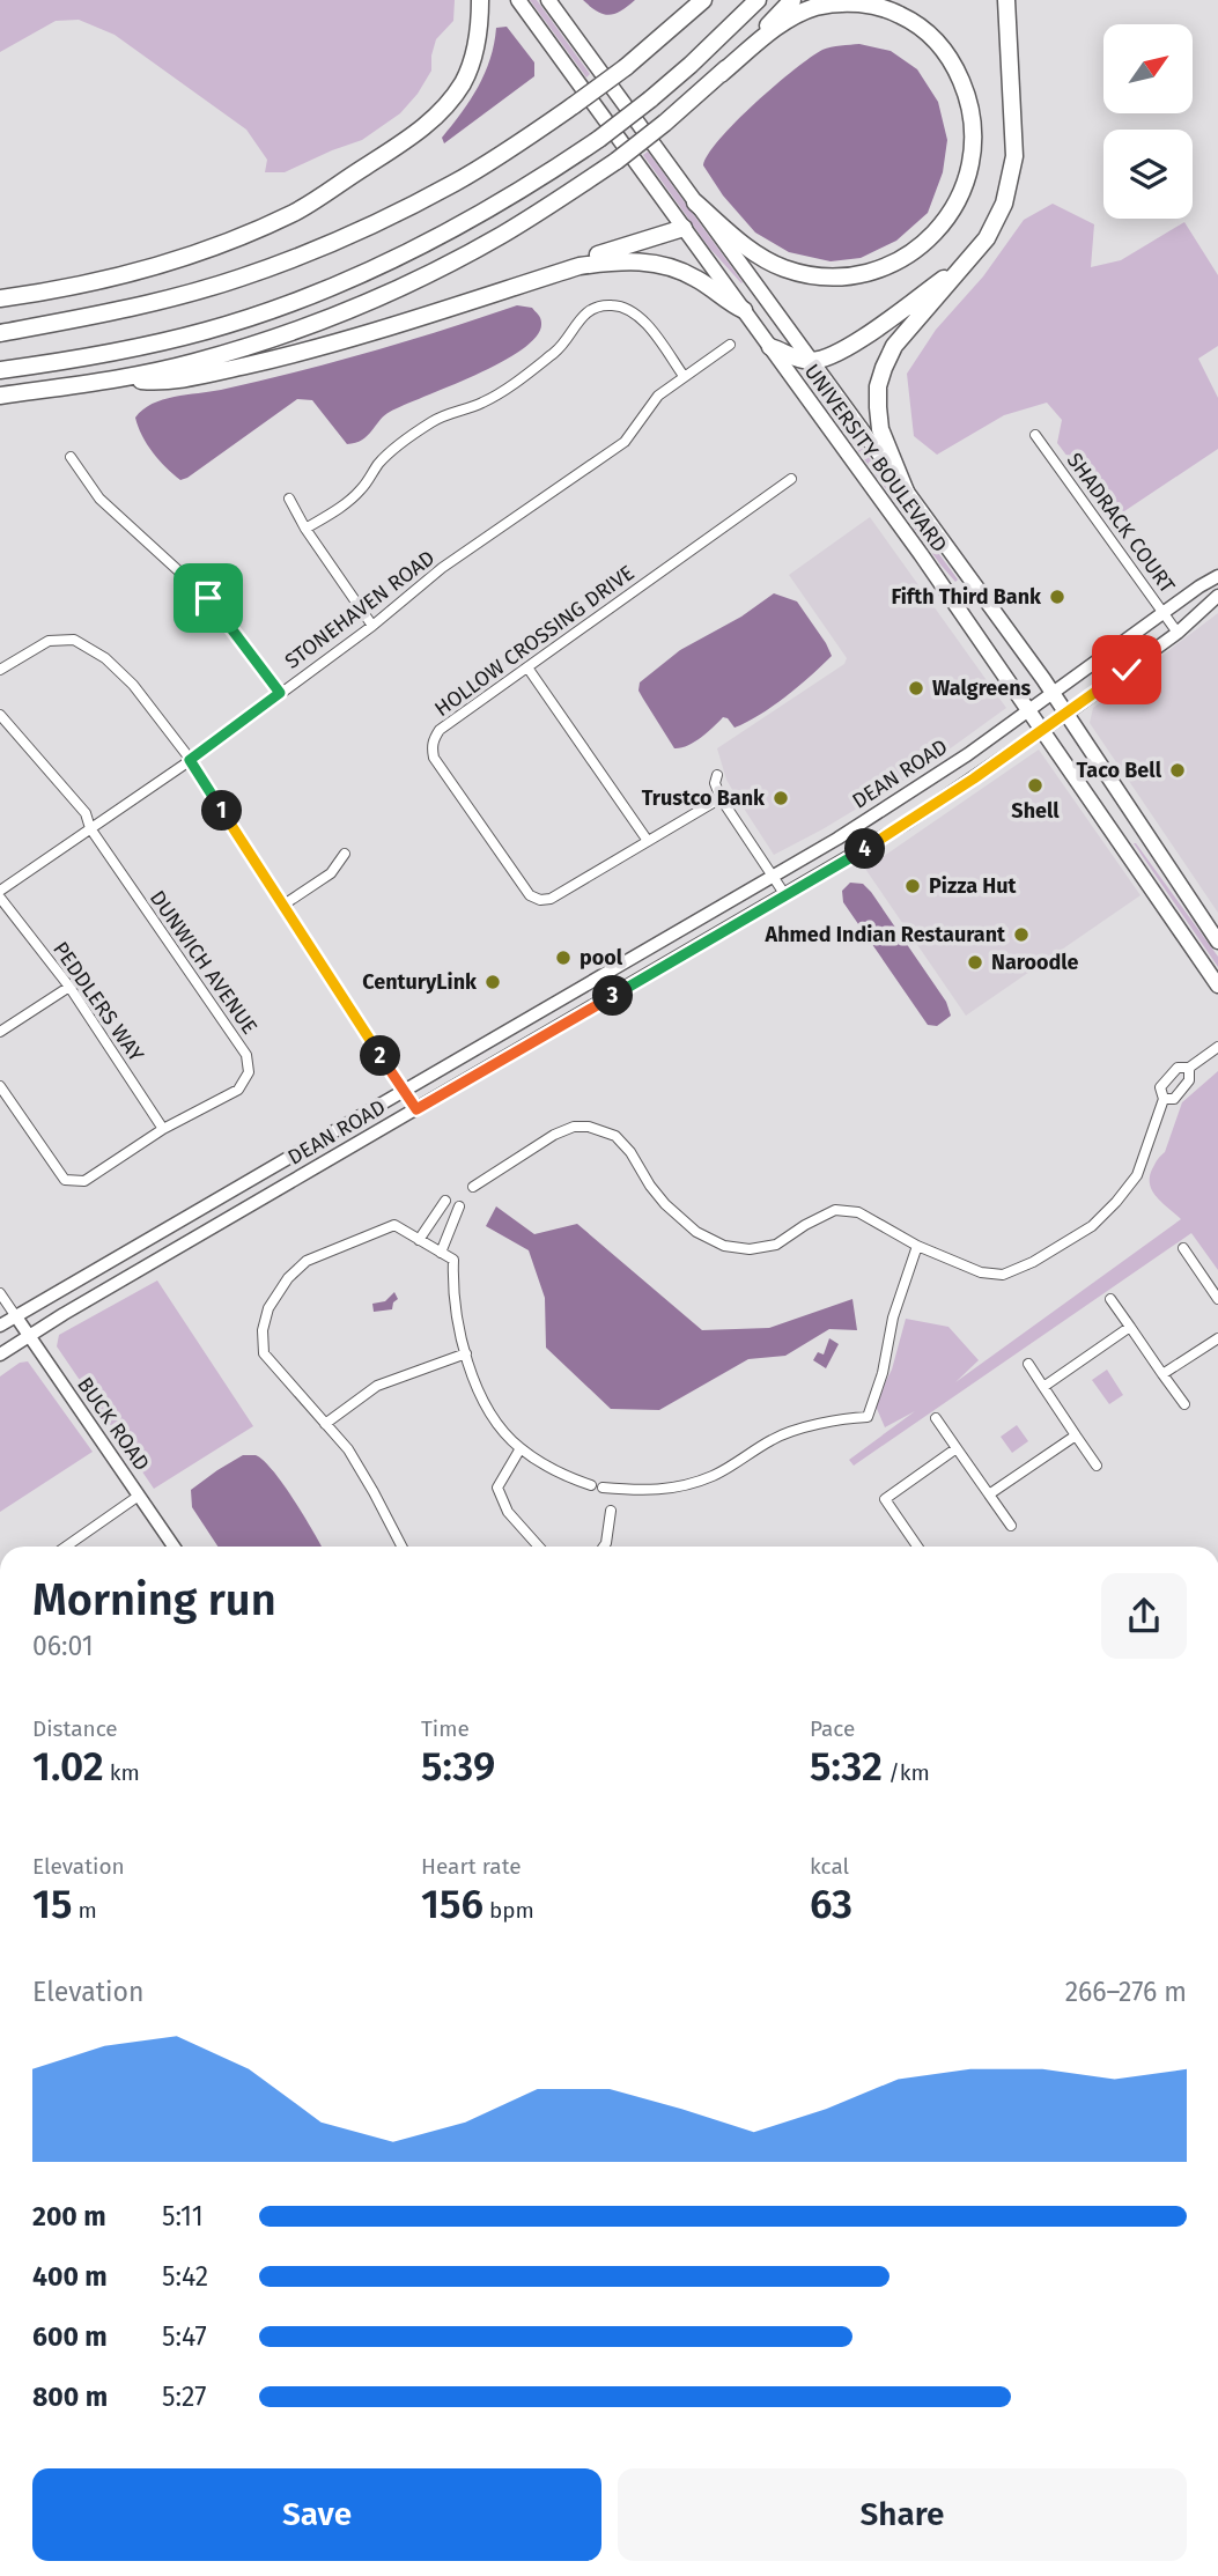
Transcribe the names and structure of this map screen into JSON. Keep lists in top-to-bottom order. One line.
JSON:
{"streets":{"main road":["UNIVERSITY BOULEVARD","DEAN ROAD","BUCK ROAD"],"street":["SHADRACK COURT","STONEHAVEN ROAD","HOLLOW CROSSING DRIVE","DUNWICH AVENUE","PEDDLERS WAY"]},"crossings":[["UNIVERSITY BOULEVARD","DEAN ROAD"],["SHADRACK COURT","DEAN ROAD"],["STONEHAVEN ROAD","DUNWICH AVENUE"],["DEAN ROAD","BUCK ROAD"],["DUNWICH AVENUE","PEDDLERS WAY"]],"places":["Fifth Third Bank","Walgreens","Taco Bell","Shell","Trustco Bank","Pizza Hut","Ahmed Indian Restaurant","pool","Naroodle","CenturyLink"],"north":"top right","page":{"pins":["1","4","3","2"],"heading":["Morning run","06:01"],"stats":[["Distance","1.02 km"],["Time","5:39"],["Pace","5:32 /km"],["Elevation","15 m"],["Heart rate","156 bpm"],["kcal","63"]],"chart":["Elevation","266–276 m"],"list":[{"name":"200 m","note":"5:11"},{"name":"400 m","note":"5:42"},{"name":"600 m","note":"5:47"},{"name":"800 m","note":"5:27"}],"buttons":["Save","Share"]}}
